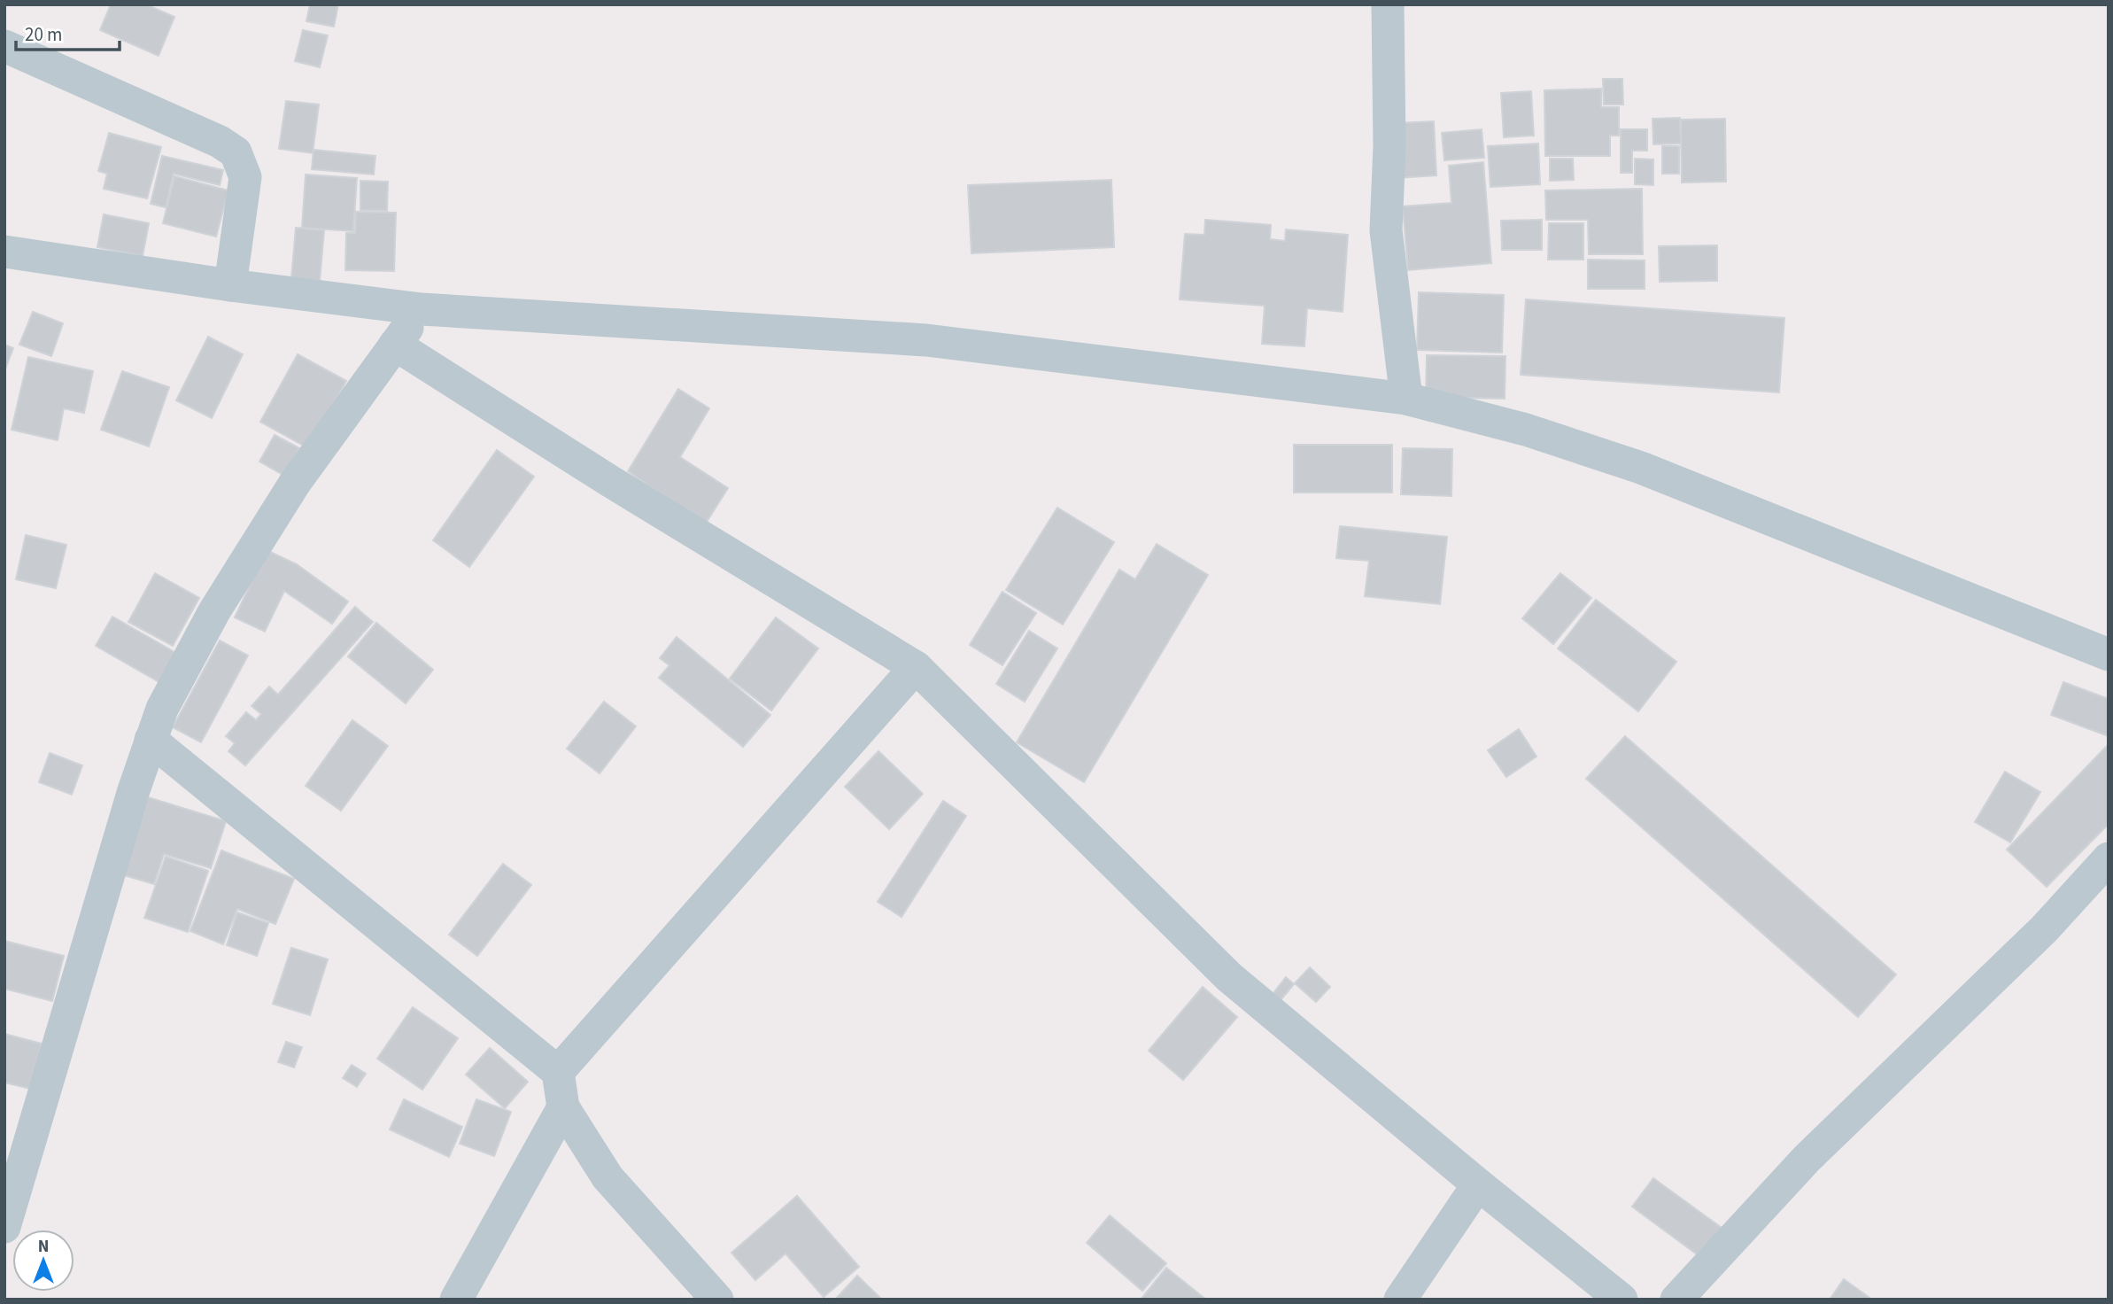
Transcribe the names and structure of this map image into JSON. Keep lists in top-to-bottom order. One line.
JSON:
{"scale_bar":"20 m","north":"top"}
